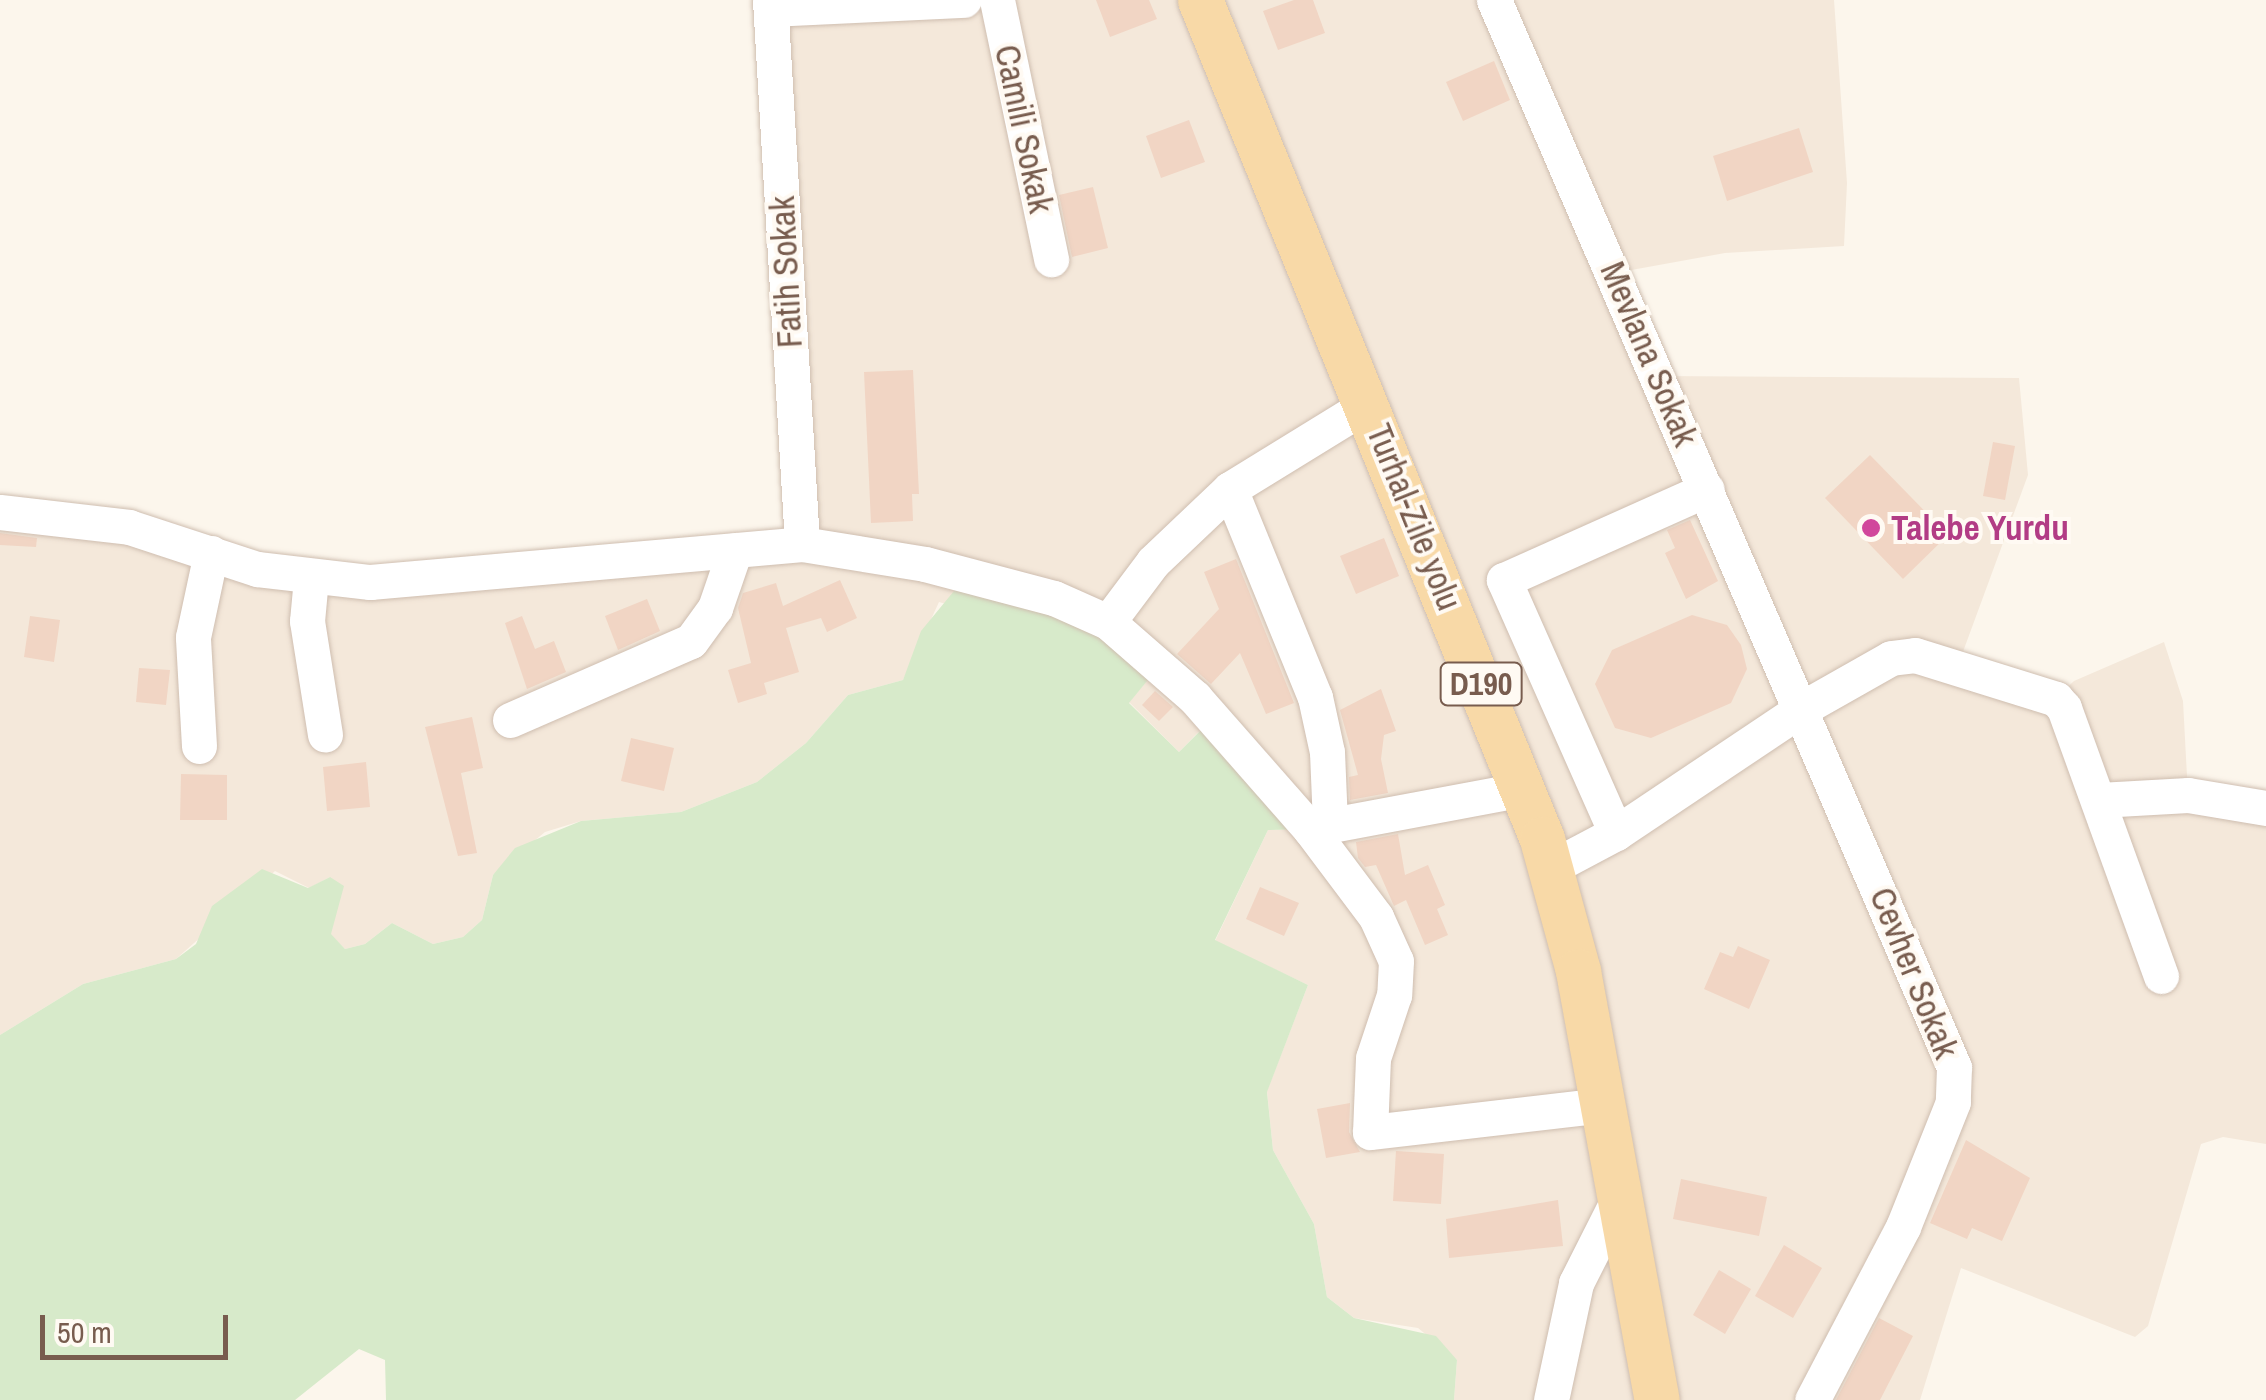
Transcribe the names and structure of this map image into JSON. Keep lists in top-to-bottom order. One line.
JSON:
{"streets":{"main road":["Turhal-Zile yolu","D190"],"street":["Camili Sokak","Fatih Sokak","Mevlana Sokak","Cevher Sokak"]},"crossings":[["Mevlana Sokak","Cevher Sokak"]],"places":["Talebe Yurdu"],"scale_bar":"50 m"}
